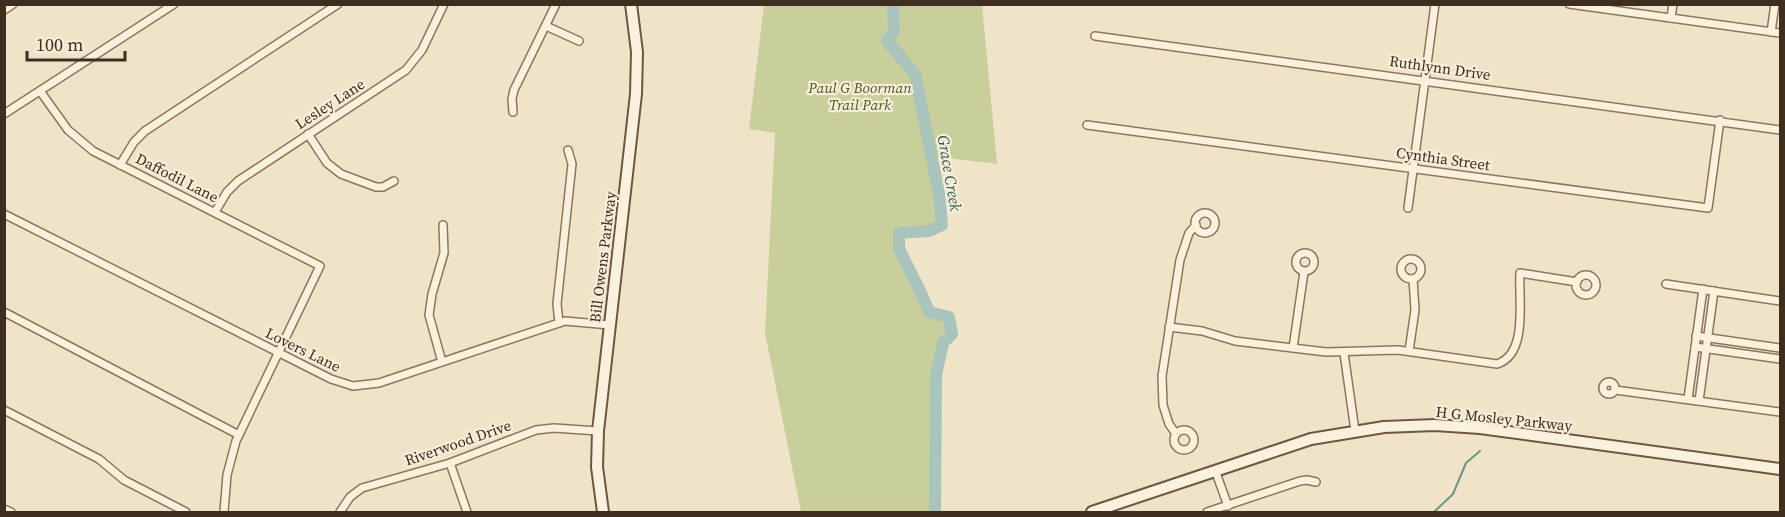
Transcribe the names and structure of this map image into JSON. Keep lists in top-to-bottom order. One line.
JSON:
{"streets":{"main road":["Bill Owens Parkway","H G Mosley Parkway"],"street":["Ruthlynn Drive","Lesley Lane","Cynthia Street","Daffodil Lane","Lovers Lane","Riverwood Drive"]},"crossings":[["Ruthlynn Drive","Cynthia Street"],["Lesley Lane","Daffodil Lane"],["Daffodil Lane","Lovers Lane"],["Bill Owens Parkway","Lovers Lane"],["Bill Owens Parkway","Riverwood Drive"]],"water":["Grace Creek"],"parks":["Paul G Boorman Trail Park"],"scale_bar":"100 m"}
